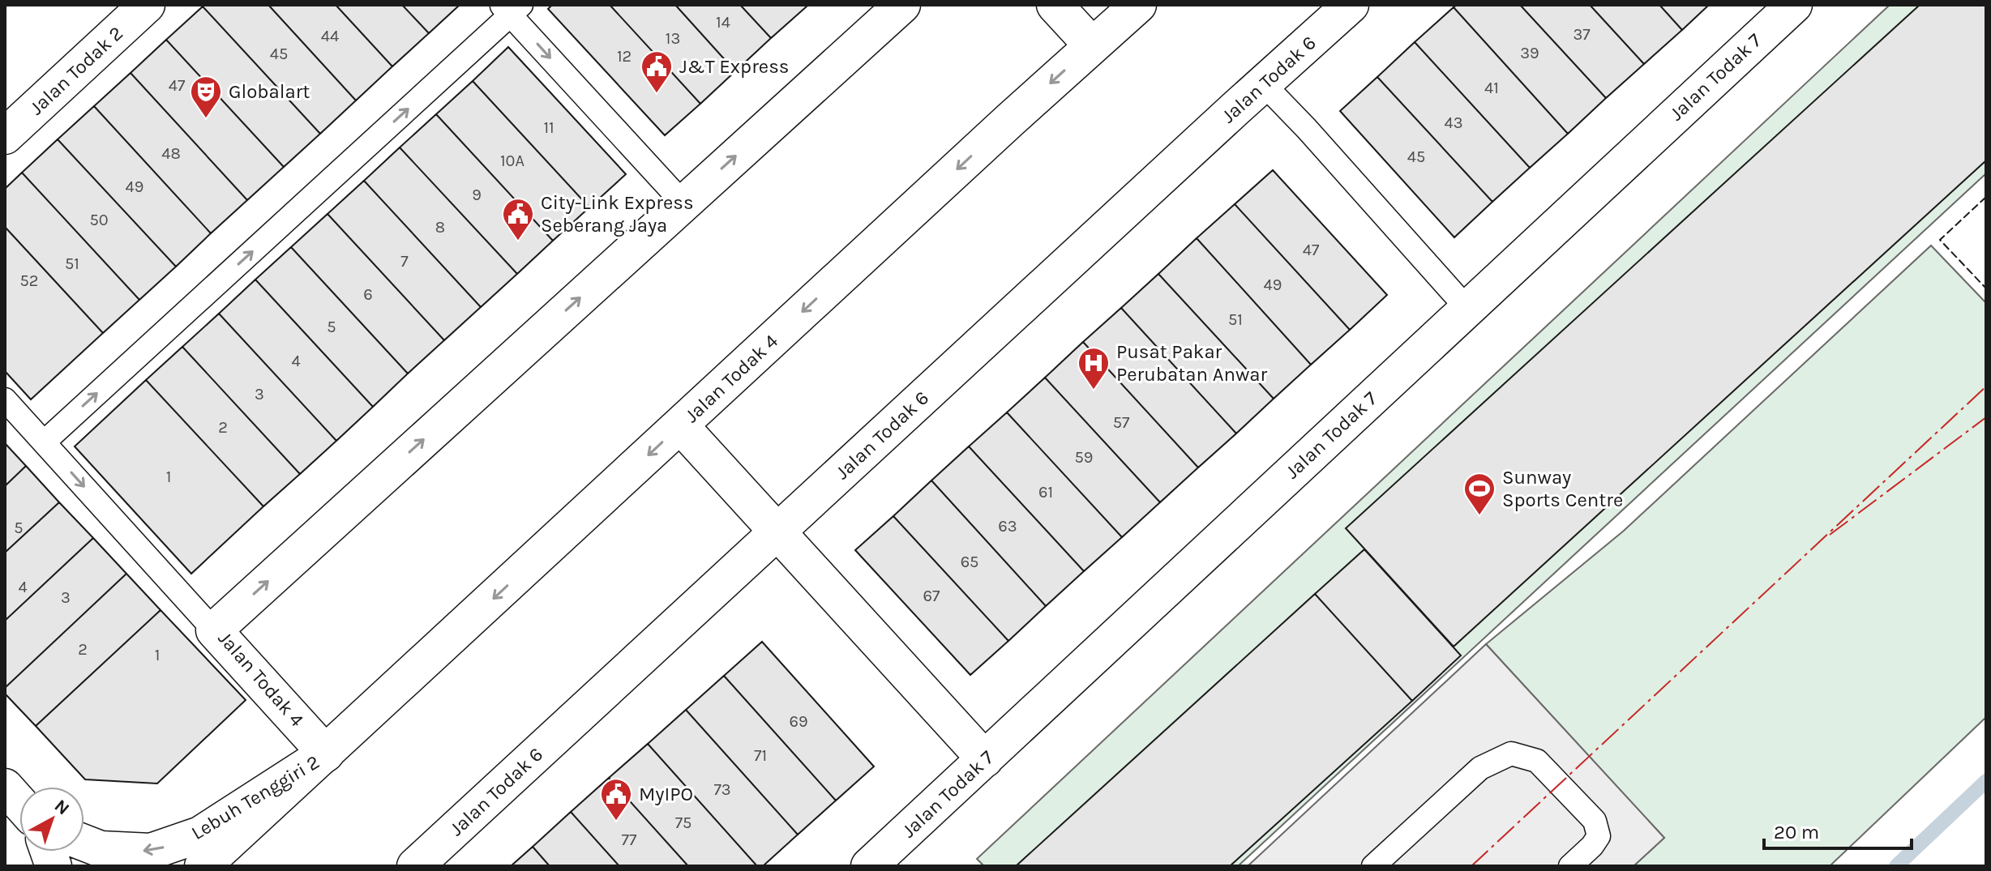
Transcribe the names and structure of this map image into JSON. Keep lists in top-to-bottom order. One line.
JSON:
{"streets":{"street":["Jalan Todak 2","Jalan Todak 7","Jalan Todak 6","Jalan Todak 4","Lebuh Tenggiri 2"]},"crossings":[["Jalan Todak 4","Lebuh Tenggiri 2"]],"one_way":["Lebuh Tenggiri 2"],"places":{"public building":["J&T Express","City-Link Express Seberang Jaya","MyIPO"],"theatre":["Globalart"],"hospital":["Pusat Pakar Perubatan Anwar"],"sports":["Sunway Sports Centre"]},"house_numbers":["14","37","44","13","39","45","12","47","41","43","11","48","45","10A","49","9","50","8","47","7","51","52","49","6","51","5","4","3","57","2","59","1","61","63","5","65","4","67","3","2","1","69","71","73","75","77"],"scale_bar":"20 m","north":"top right"}
